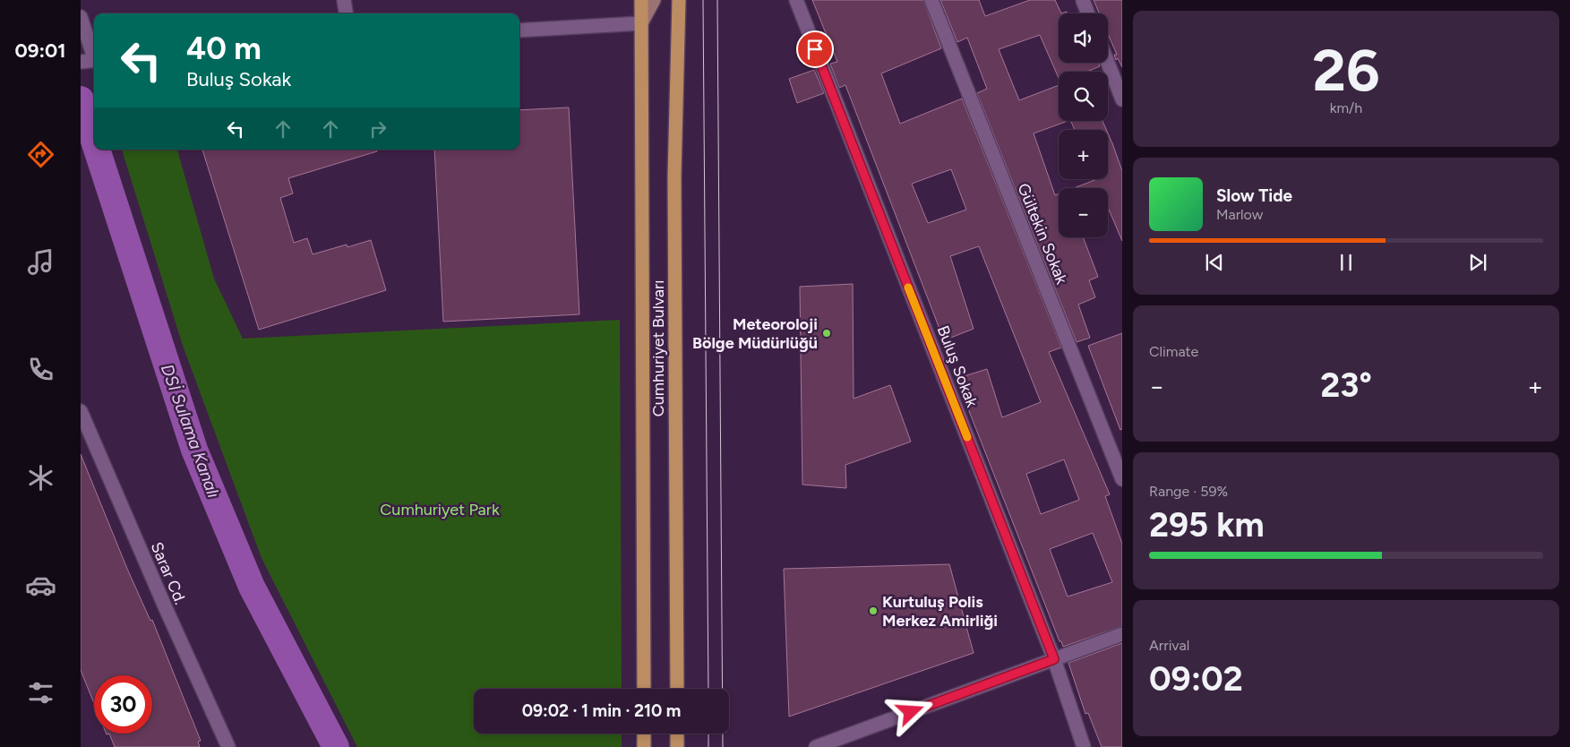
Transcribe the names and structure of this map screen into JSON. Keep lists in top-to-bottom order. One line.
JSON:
{"streets":{"main road":["Cumhuriyet Bulvarı"],"street":["Gültekin Sokak","Buluş Sokak","Sarar Cd."]},"water":["DSİ Sulama Kanalı"],"parks":["Cumhuriyet Park"],"places":["Meteoroloji Bölge Müdürlüğü","Kurtuluş Polis Merkez Amirliği"],"page":{"tabs":"09:01","tile":[["26","km/h"],"Climate",["Range · 59%","295 km"],["Arrival","09:02"]],"map_buttons":["+","−"],"turn":["40 m","Buluş Sokak"],"song":["Slow Tide","Marlow"],"heat":["−","23°","+"],"limit":"30","trip":"09:02 · 1 min · 210 m"}}
